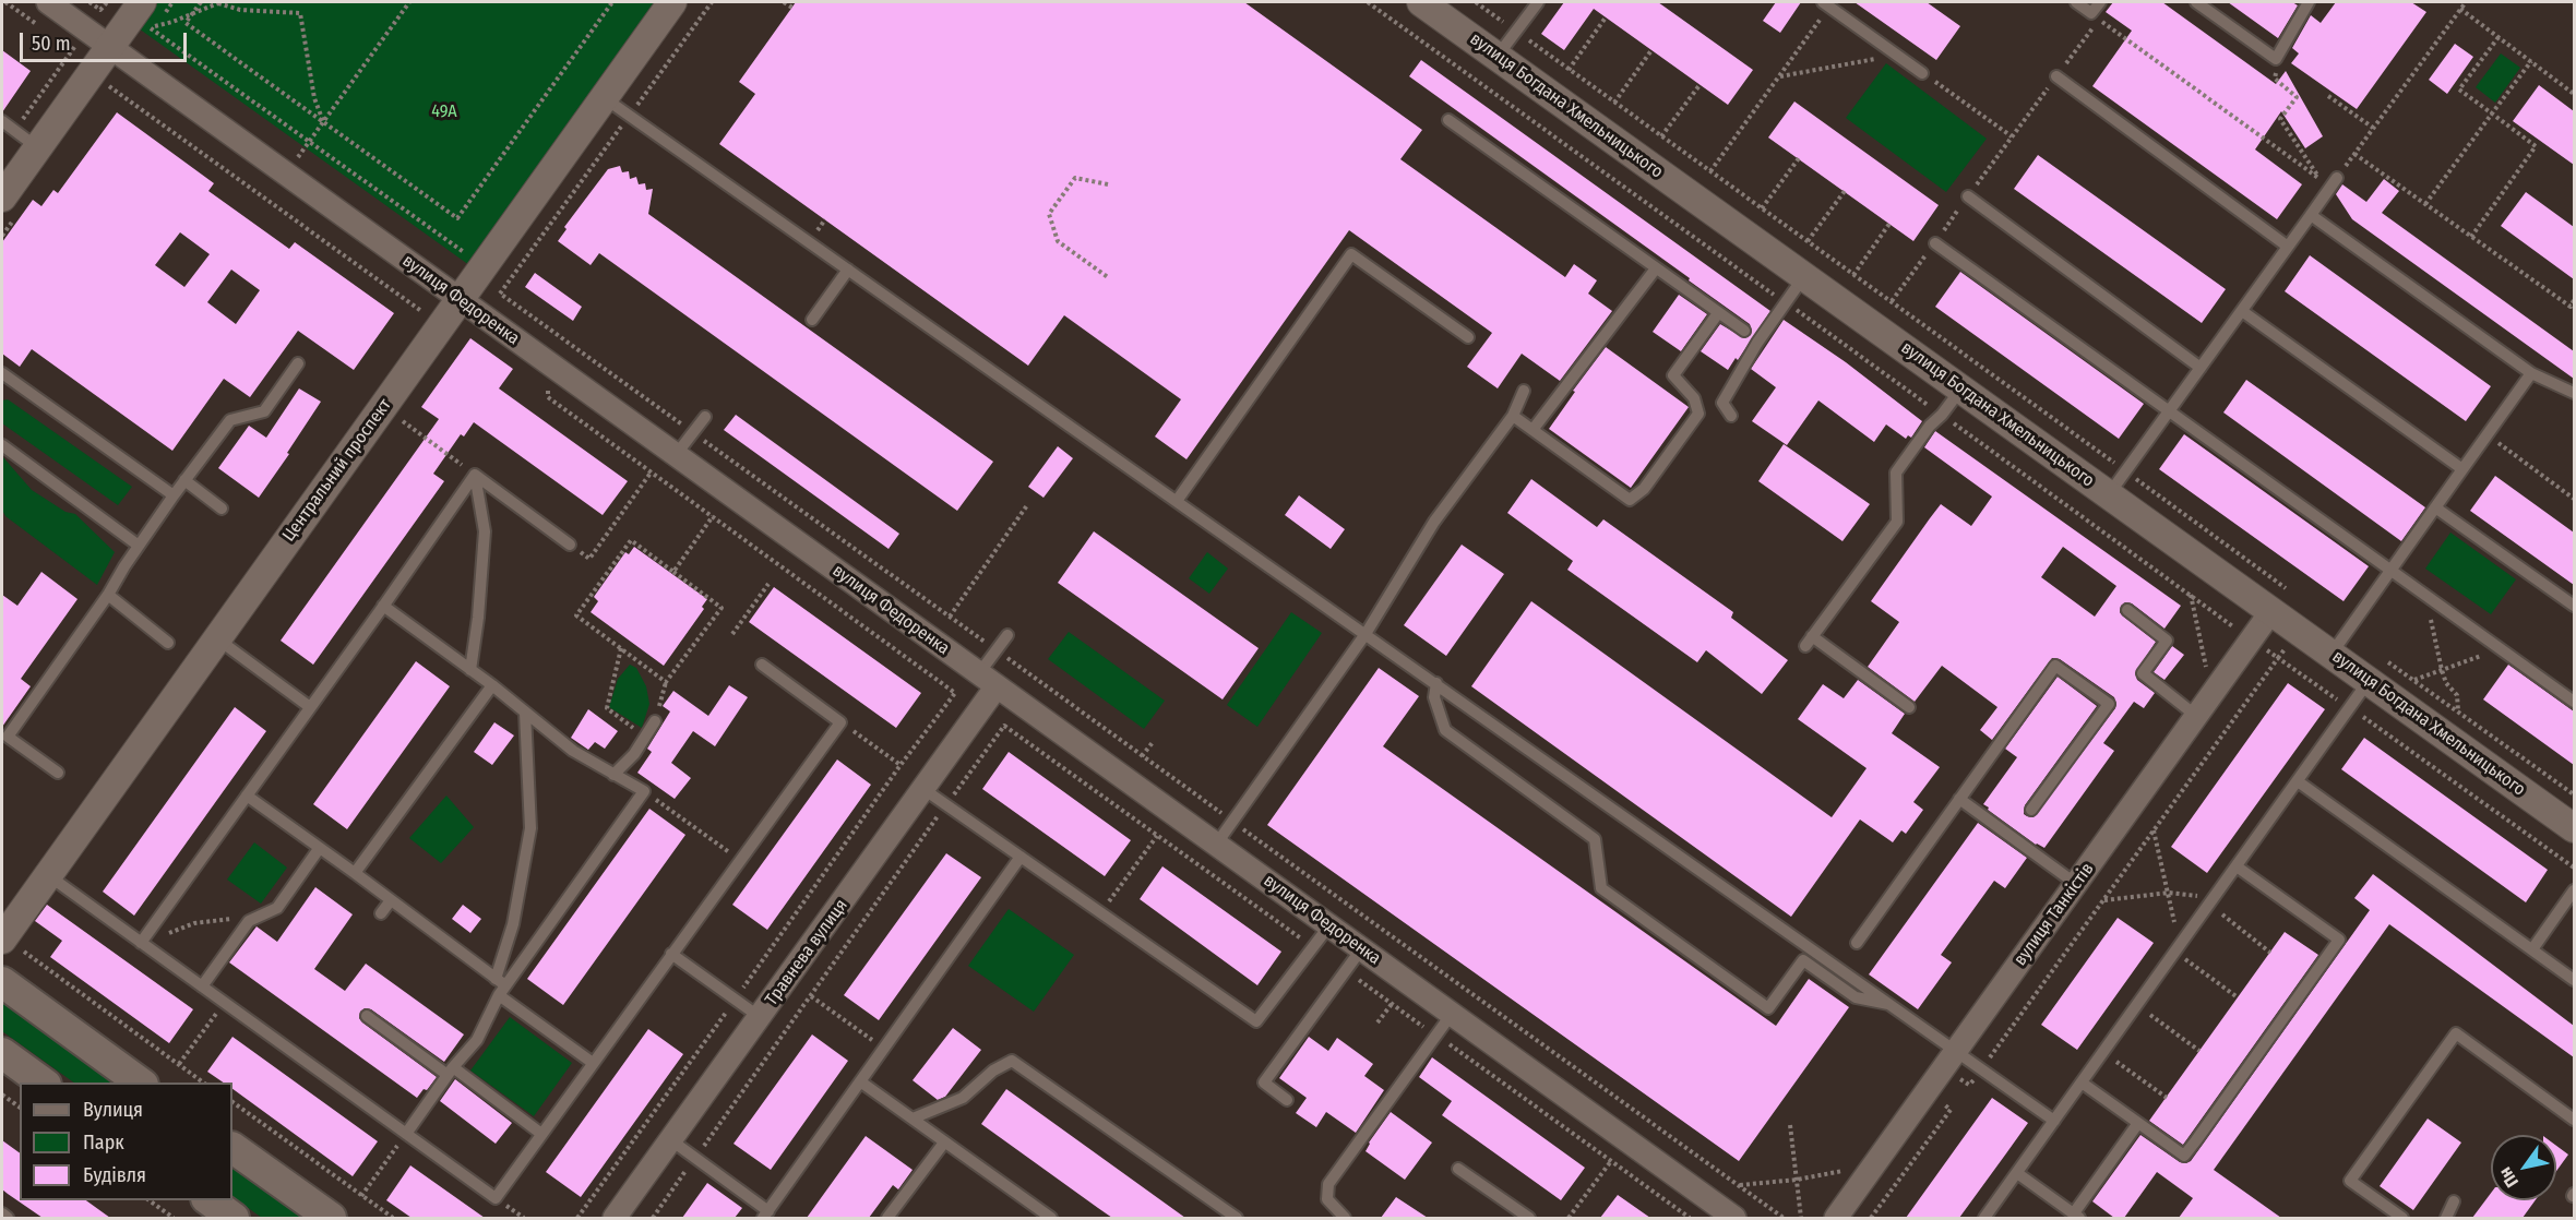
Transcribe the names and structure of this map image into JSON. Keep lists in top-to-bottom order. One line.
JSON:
{"streets":{"street":["вулиця Богдана Хмельницького","вулиця Федоренка","Центральний проспект","вулиця Танкістів","Травнева вулиця"]},"crossings":[["вулиця Богдана Хмельницького","вулиця Танкістів"],["вулиця Федоренка","Центральний проспект"],["вулиця Федоренка","Травнева вулиця"]],"parks":["49А"],"legend":["Вулиця","Парк","Будівля"],"scale_bar":"50 m","north":"bottom left"}
